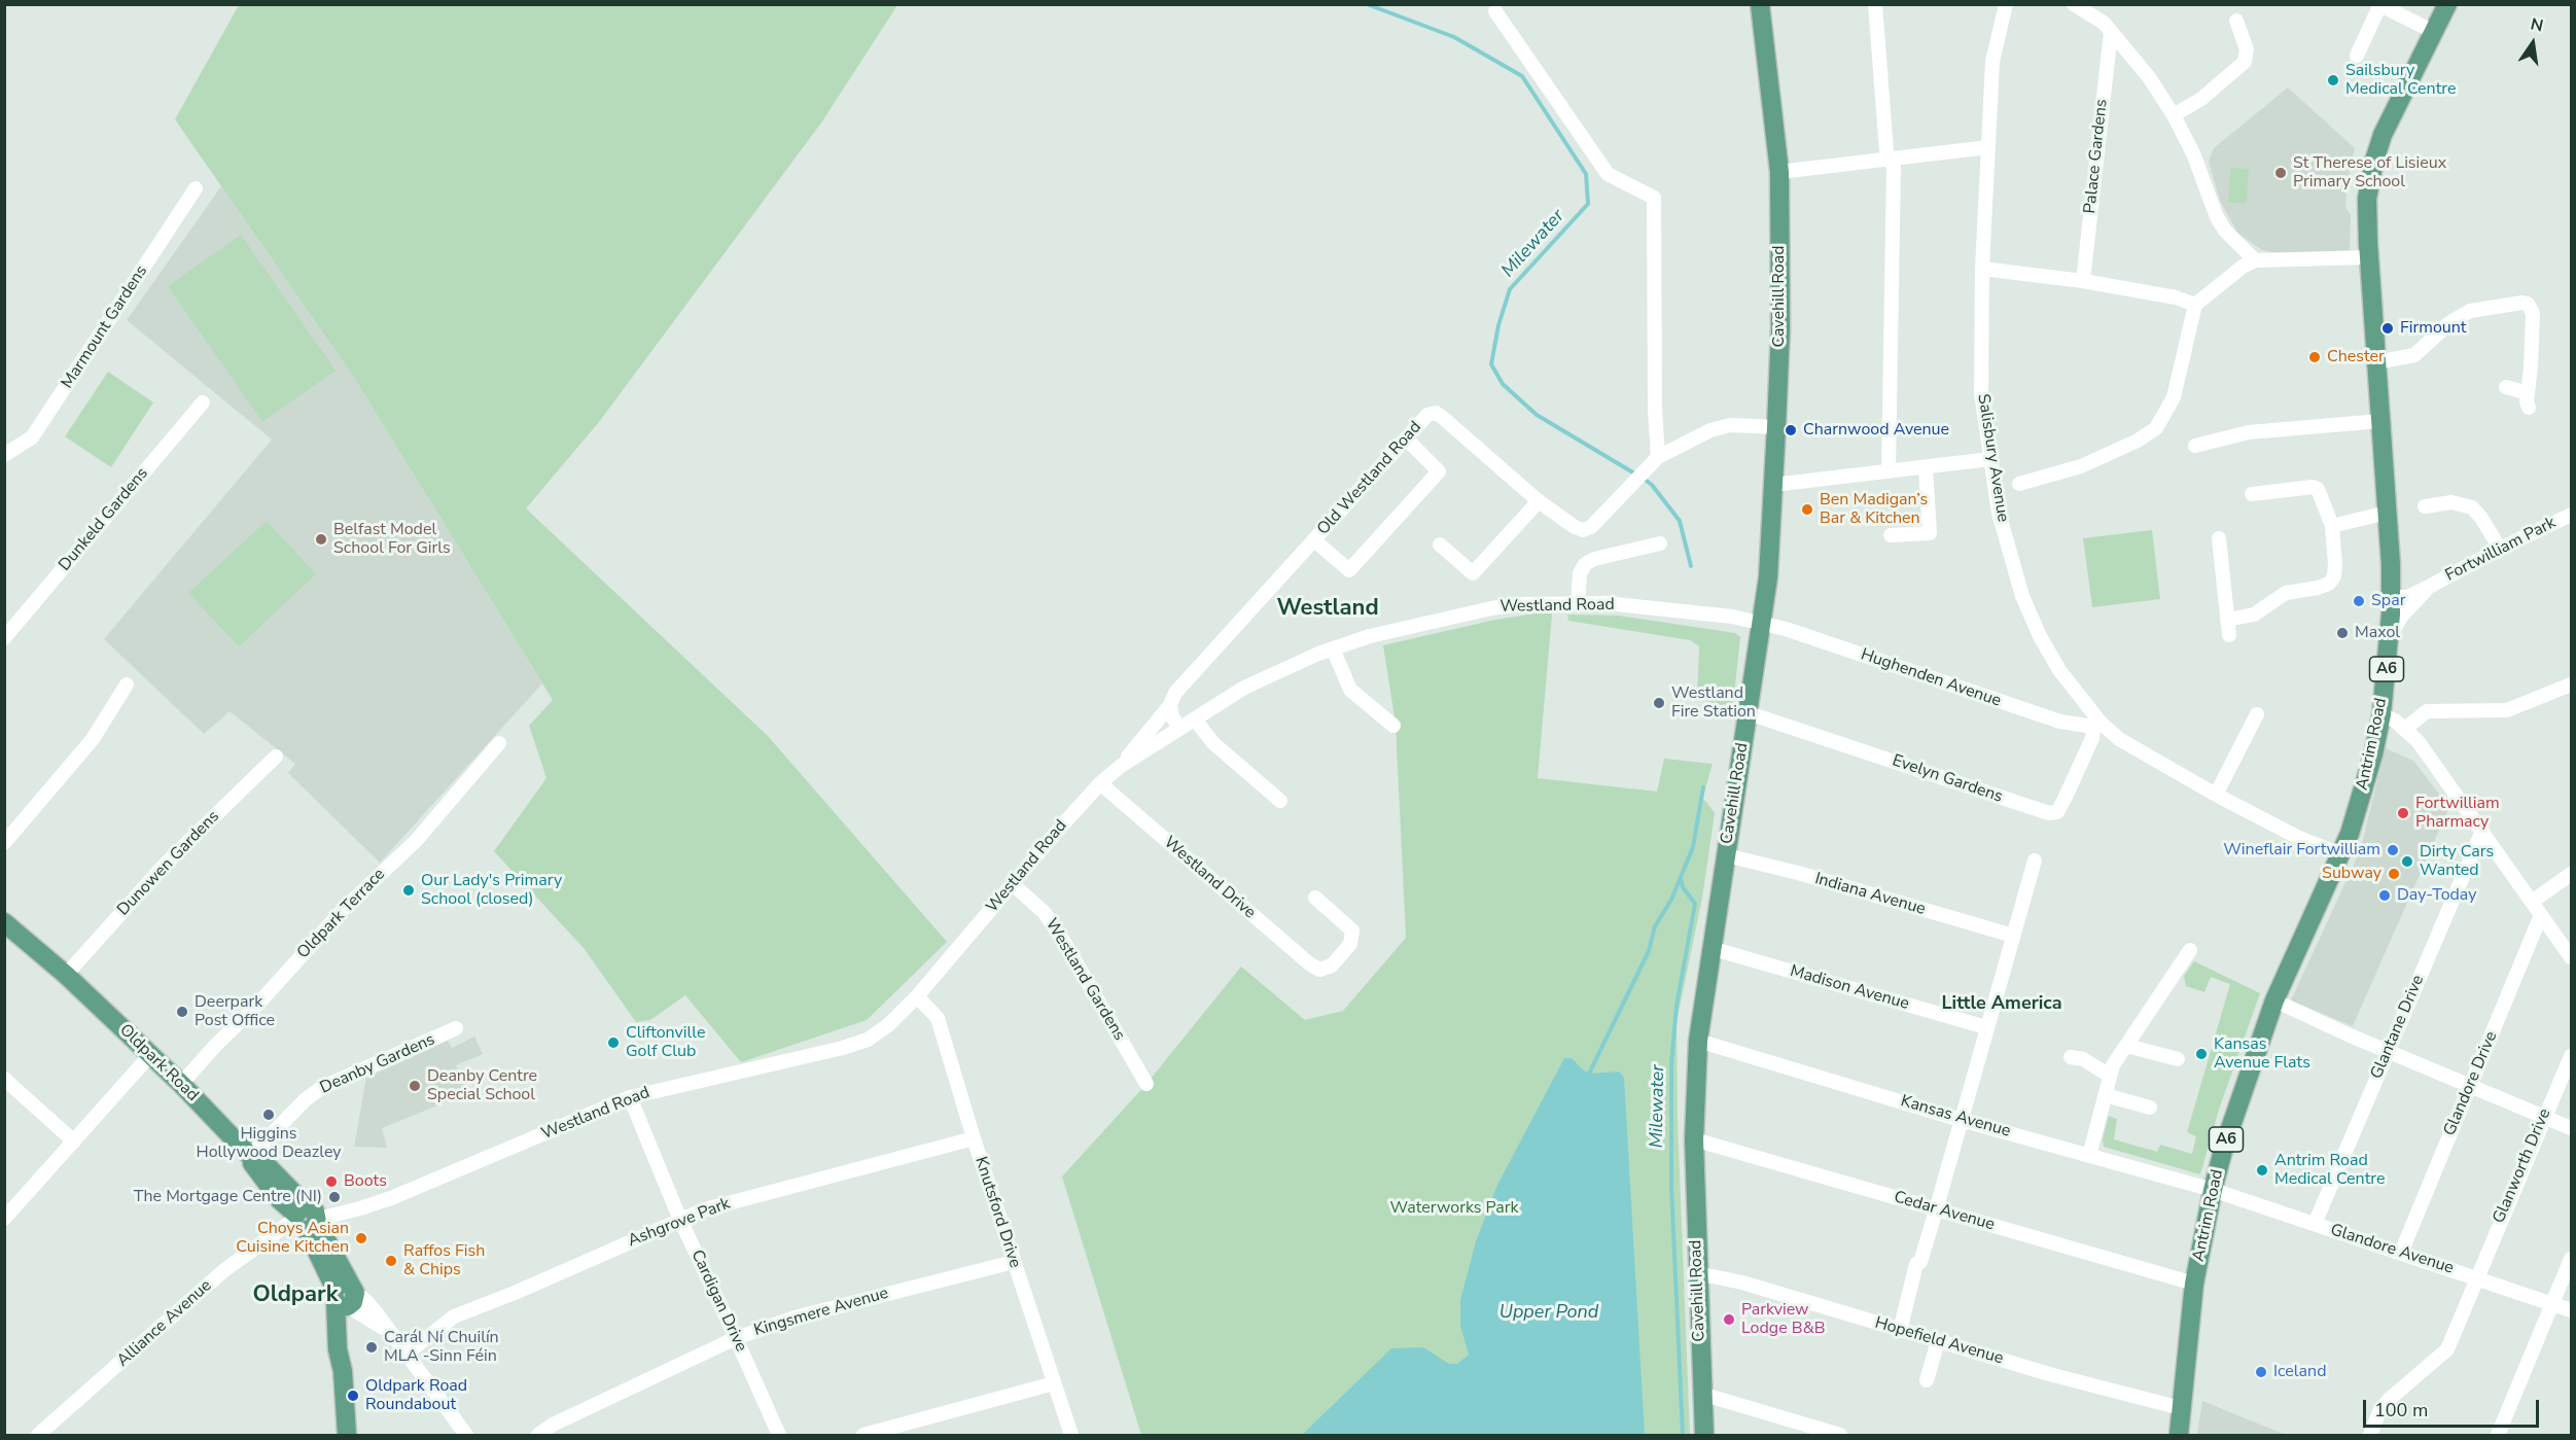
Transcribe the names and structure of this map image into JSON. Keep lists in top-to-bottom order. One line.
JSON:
{"streets":{"main road":["Cavehill Road","A6","Antrim Road","Oldpark Road"],"street":["Palace Gardens","Marmount Gardens","Salisbury Avenue","Old Westland Road","Dunkeld Gardens","Fortwilliam Park","Westland Road","Hughenden Avenue","Evelyn Gardens","Dunowen Gardens","Westland Drive","Indiana Avenue","Oldpark Terrace","Westland Gardens","Madison Avenue","Glantane Drive","Deanby Gardens","Glandore Drive","Kansas Avenue","Glanworth Drive","Cedar Avenue","Knutsford Drive","Ashgrove Park","Glandore Avenue","Cardigan Drive","Kingsmere Avenue","Alliance Avenue","Hopefield Avenue"]},"crossings":[["Cavehill Road","Old Westland Road"],["Cavehill Road","Westland Road"],["Cavehill Road","Hughenden Avenue"],["Cavehill Road","Evelyn Gardens"],["Cavehill Road","Indiana Avenue"],["Cavehill Road","Madison Avenue"],["Cavehill Road","Kansas Avenue"],["Cavehill Road","Cedar Avenue"],["Cavehill Road","Hopefield Avenue"],["Salisbury Avenue","Hughenden Avenue"],["Salisbury Avenue","Antrim Road"],["Salisbury Avenue","Evelyn Gardens"],["Old Westland Road","Westland Road"],["Fortwilliam Park","Antrim Road"],["Westland Road","Hughenden Avenue"],["Westland Road","Westland Drive"],["Westland Road","Westland Gardens"],["Westland Road","Oldpark Road"],["Westland Road","Knutsford Drive"],["Westland Road","Cardigan Drive"],["Westland Road","Alliance Avenue"],["Hughenden Avenue","Evelyn Gardens"],["Antrim Road","Kansas Avenue"],["Antrim Road","Cedar Avenue"],["Antrim Road","Glandore Avenue"],["Antrim Road","Hopefield Avenue"],["Dunowen Gardens","Oldpark Road"],["Oldpark Terrace","Oldpark Road"],["Glantane Drive","Glandore Avenue"],["Oldpark Road","Deanby Gardens"],["Oldpark Road","Alliance Avenue"],["Glandore Drive","Glandore Avenue"],["Kansas Avenue","Glandore Avenue"],["Glanworth Drive","Glandore Avenue"],["Knutsford Drive","Ashgrove Park"],["Knutsford Drive","Kingsmere Avenue"],["Ashgrove Park","Cardigan Drive"],["Cardigan Drive","Kingsmere Avenue"]],"districts":["Westland","Little America","Oldpark"],"water":["Milewater","Upper Pond"],"parks":["Waterworks Park"],"places":["Sailsbury Medical Centre","St Therese of Lisieux Primary School","Firmount","Chester","Charnwood Avenue","Ben Madigan’s Bar & Kitchen","Belfast Model School For Girls","Spar","Maxol","Westland Fire Station","Fortwilliam Pharmacy","Wineflair Fortwilliam","Dirty Cars Wanted","Subway","Our Lady's Primary School (closed)","Day-Today","Deerpark Post Office","Cliftonville Golf Club","Kansas Avenue Flats","Deanby Centre Special School","Higgins Hollywood Deazley","Antrim Road Medical Centre","Boots","The Mortgage Centre (NI)","Choys Asian Cuisine Kitchen","Raffos Fish & Chips","Parkview Lodge B&B","Carál Ní Chuilín MLA -Sinn Féin","Iceland","Oldpark Road Roundabout"],"scale_bar":"100 m","north":"top"}
